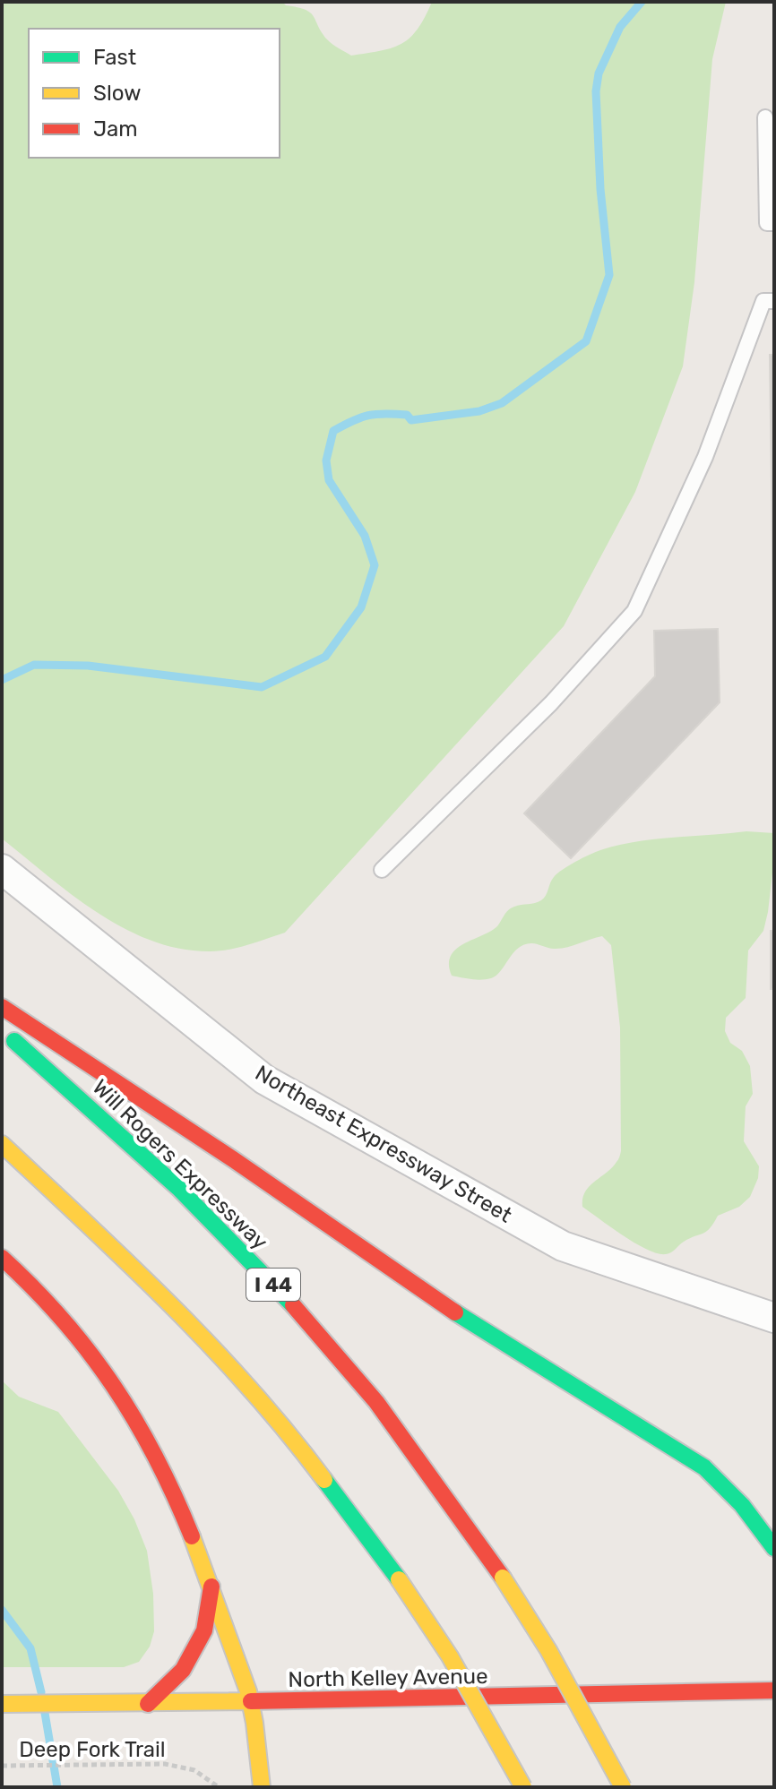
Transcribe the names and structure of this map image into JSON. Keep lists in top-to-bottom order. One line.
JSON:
{"streets":{"main road":["Will Rogers Expressway","I 44","North Kelley Avenue"],"street":["Northeast Expressway Street"],"path":["Deep Fork Trail"]},"legend":["Fast","Slow","Jam"]}
